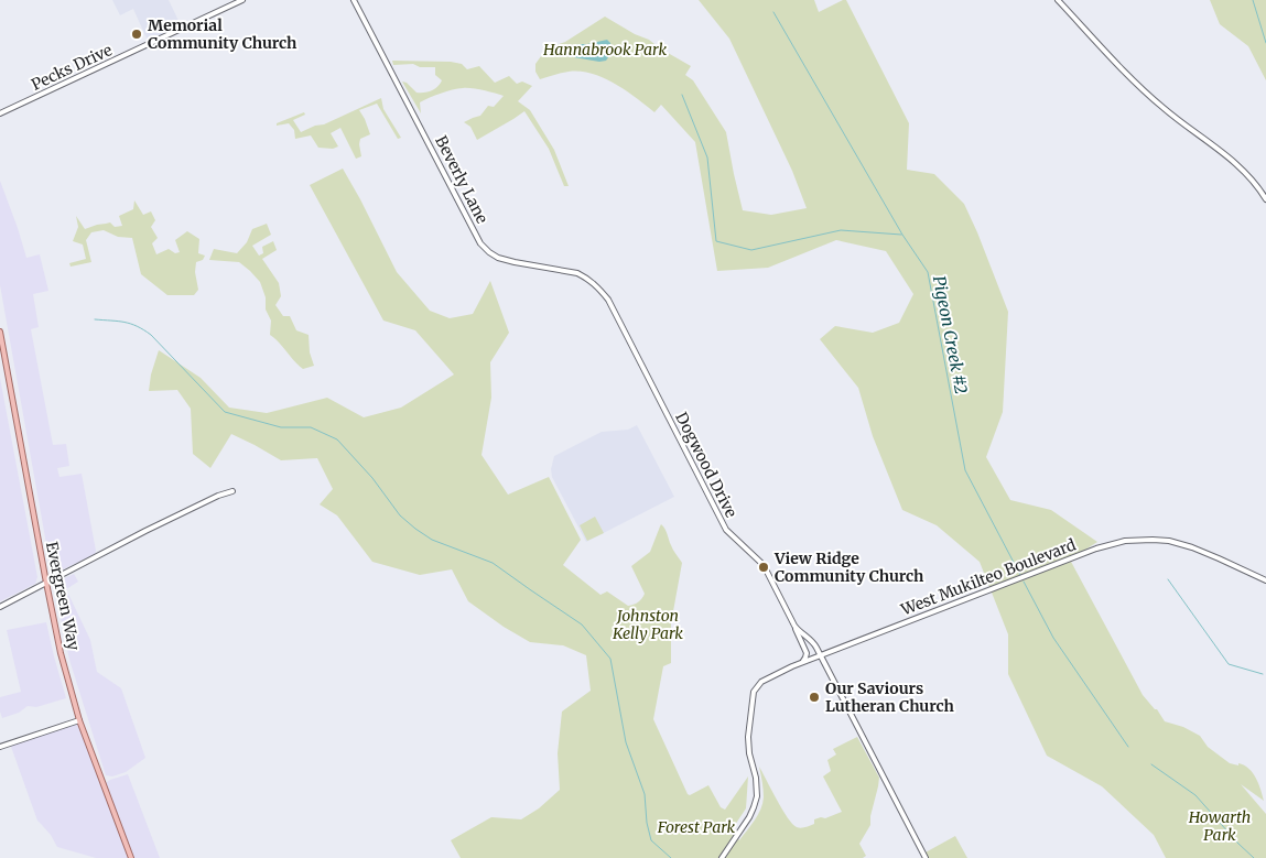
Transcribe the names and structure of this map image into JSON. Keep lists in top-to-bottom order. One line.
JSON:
{"streets":{"main road":["Evergreen Way"],"street":["Pecks Drive","Beverly Lane","Dogwood Drive","West Mukilteo Boulevard"]},"crossings":[["Beverly Lane","Dogwood Drive"],["Dogwood Drive","West Mukilteo Boulevard"]],"water":["Pigeon Creek #2"],"parks":["Hannabrook Park","Johnston Kelly Park","Howarth Park","Forest Park"],"places":["Memorial Community Church","View Ridge Community Church","Our Saviours Lutheran Church"]}
